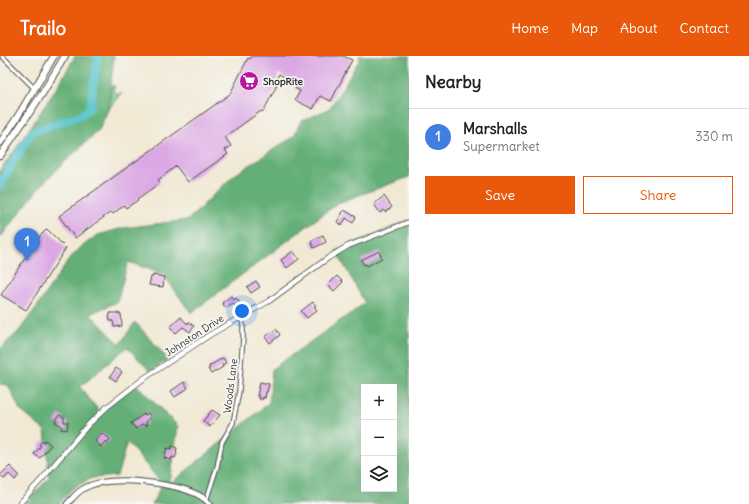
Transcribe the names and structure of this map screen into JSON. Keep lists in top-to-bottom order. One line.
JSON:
{"streets":{"street":["Johnston Drive","Woods Lane"]},"crossings":[["Johnston Drive","Woods Lane"]],"places":{"supermarket":["ShopRite"]},"page":{"header":"Trailo","nav":["Home","Map","About","Contact"],"heading":"Nearby","list":[{"mark":"1","name":"Marshalls","note":"Supermarket","value":"330 m"}],"buttons":["Save","Share"],"pins":"1","map_buttons":["+","−"]}}
